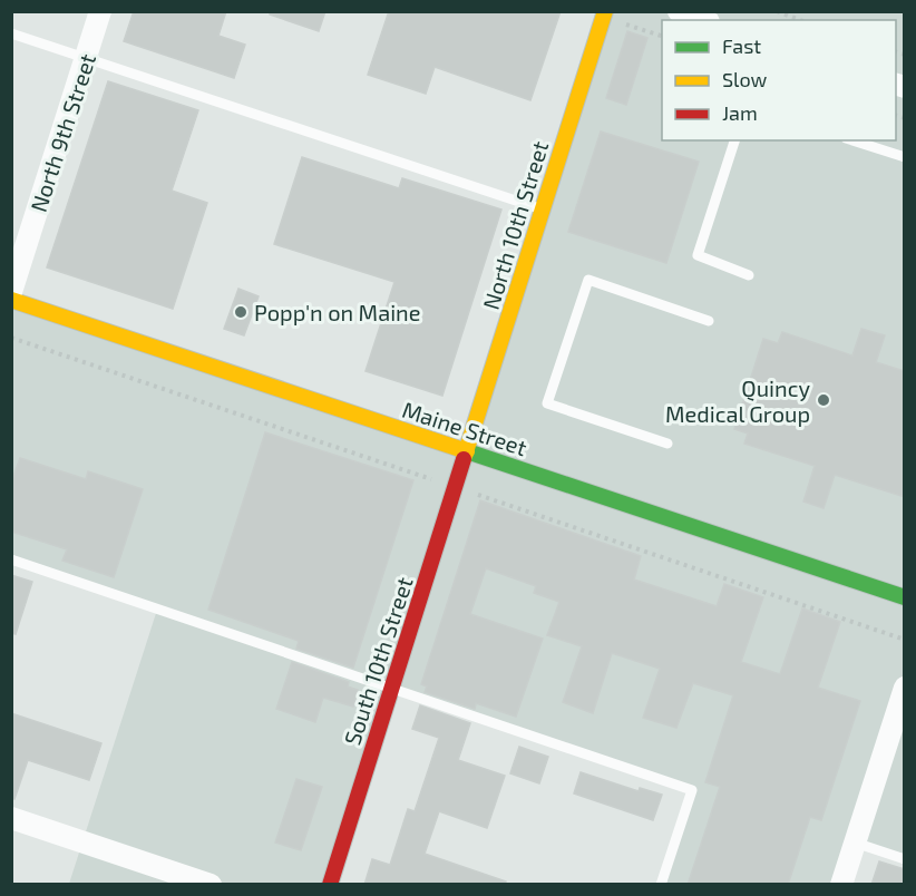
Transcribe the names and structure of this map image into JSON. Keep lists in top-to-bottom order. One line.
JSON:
{"streets":{"street":["North 9th Street","North 10th Street","Maine Street","South 10th Street"]},"crossings":[["North 10th Street","Maine Street"],["North 10th Street","South 10th Street"],["Maine Street","South 10th Street"]],"places":["Popp'n on Maine","Quincy Medical Group"],"legend":["Fast","Slow","Jam"]}
